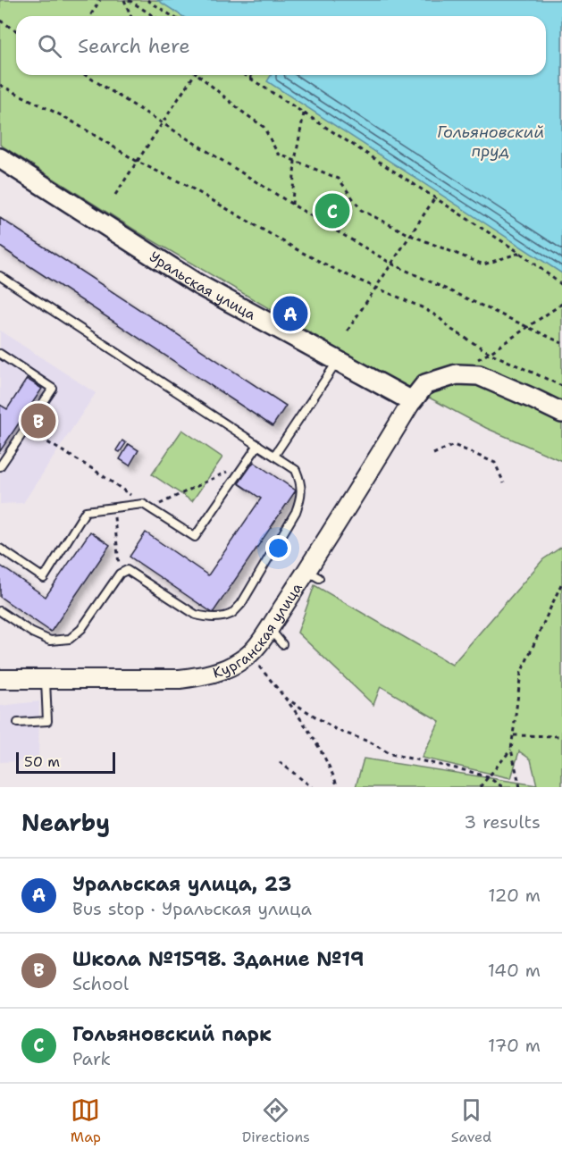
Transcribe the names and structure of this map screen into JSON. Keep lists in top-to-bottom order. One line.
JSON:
{"streets":{"main road":["Уральская улица"],"street":["Курганская улица"]},"crossings":[["Уральская улица","Курганская улица"]],"water":["Гольяновский пруд"],"scale_bar":"50 m","page":{"search":"Search here","pins":["C","A","B"],"scale":"50 m","heading":["Nearby","3 results"],"list":[{"mark":"A","name":"Уральская улица, 23","note":"Bus stop · Уральская улица","value":"120 m"},{"mark":"B","name":"Школа №1598. Здание №19","note":"School","value":"140 m"},{"mark":"C","name":"Гольяновcкий парк","note":"Park","value":"170 m"}],"nav":["Map","Directions","Saved"]}}
